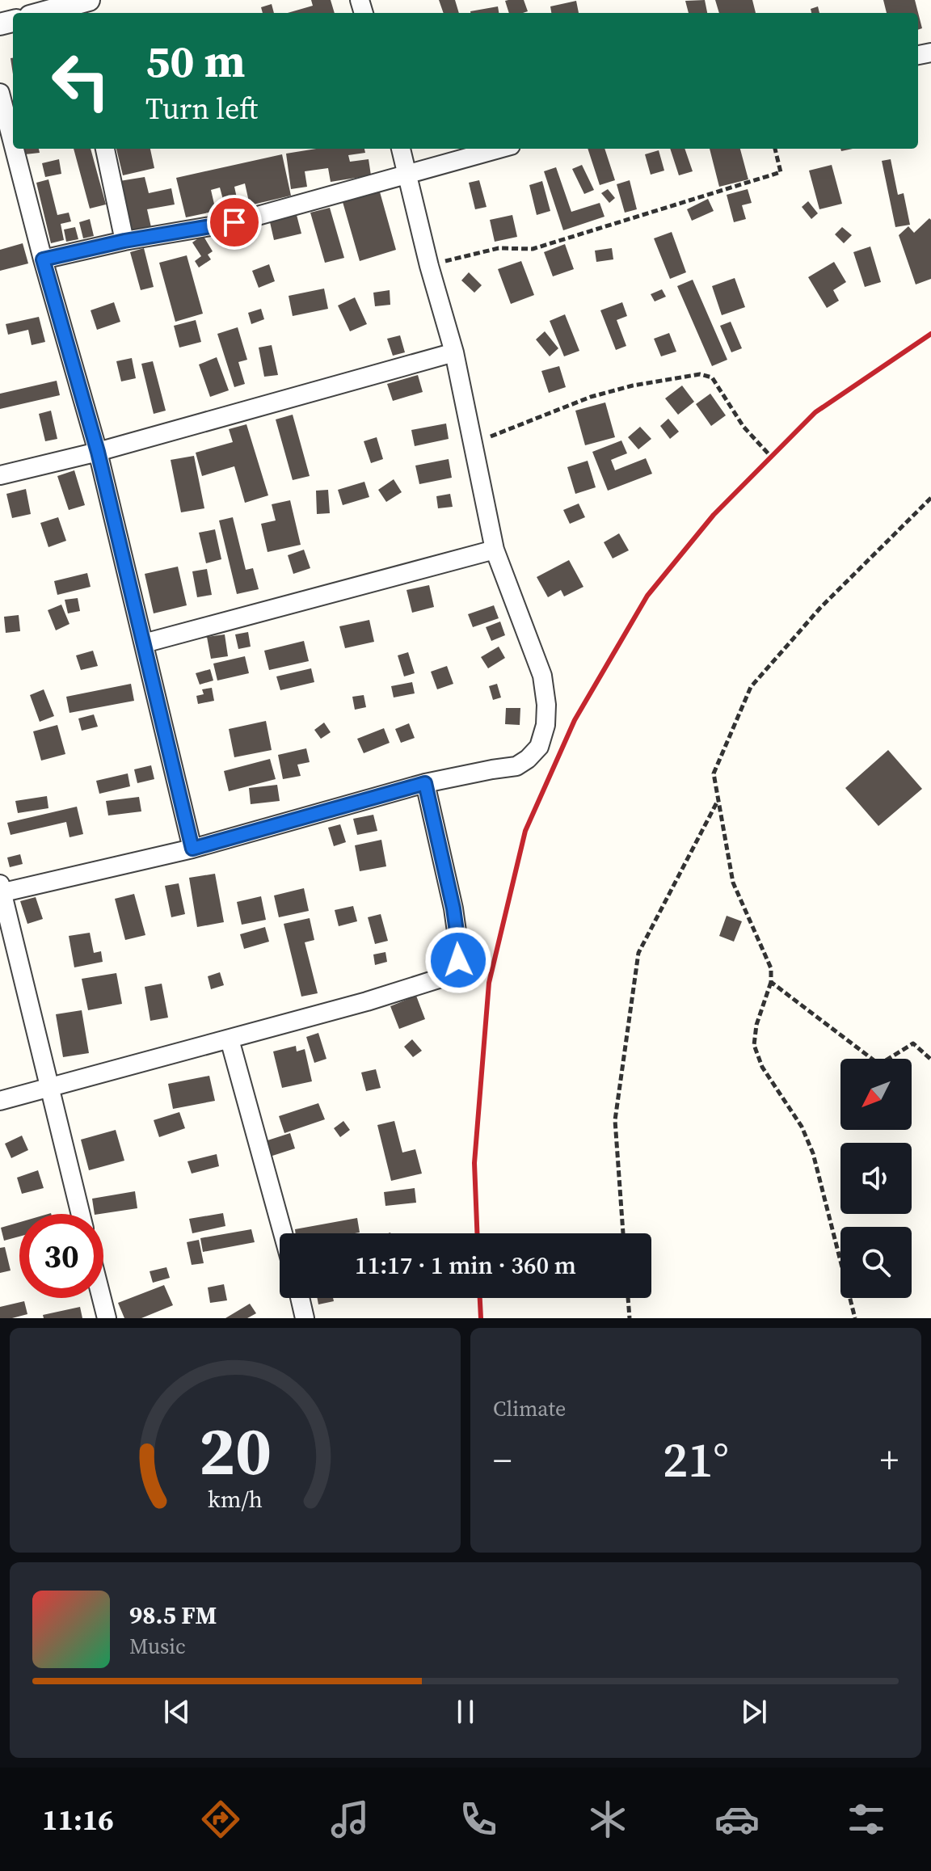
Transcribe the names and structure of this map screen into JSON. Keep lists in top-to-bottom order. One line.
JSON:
{"north":"bottom left","page":{"turn":["50 m","Turn left"],"limit":"30","trip":"11:17 · 1 min · 360 m","tile":"Climate","heat":["−","21°","+"],"song":["98.5 FM","Music"],"tabs":"11:16","gauge":["20","km/h"]}}
